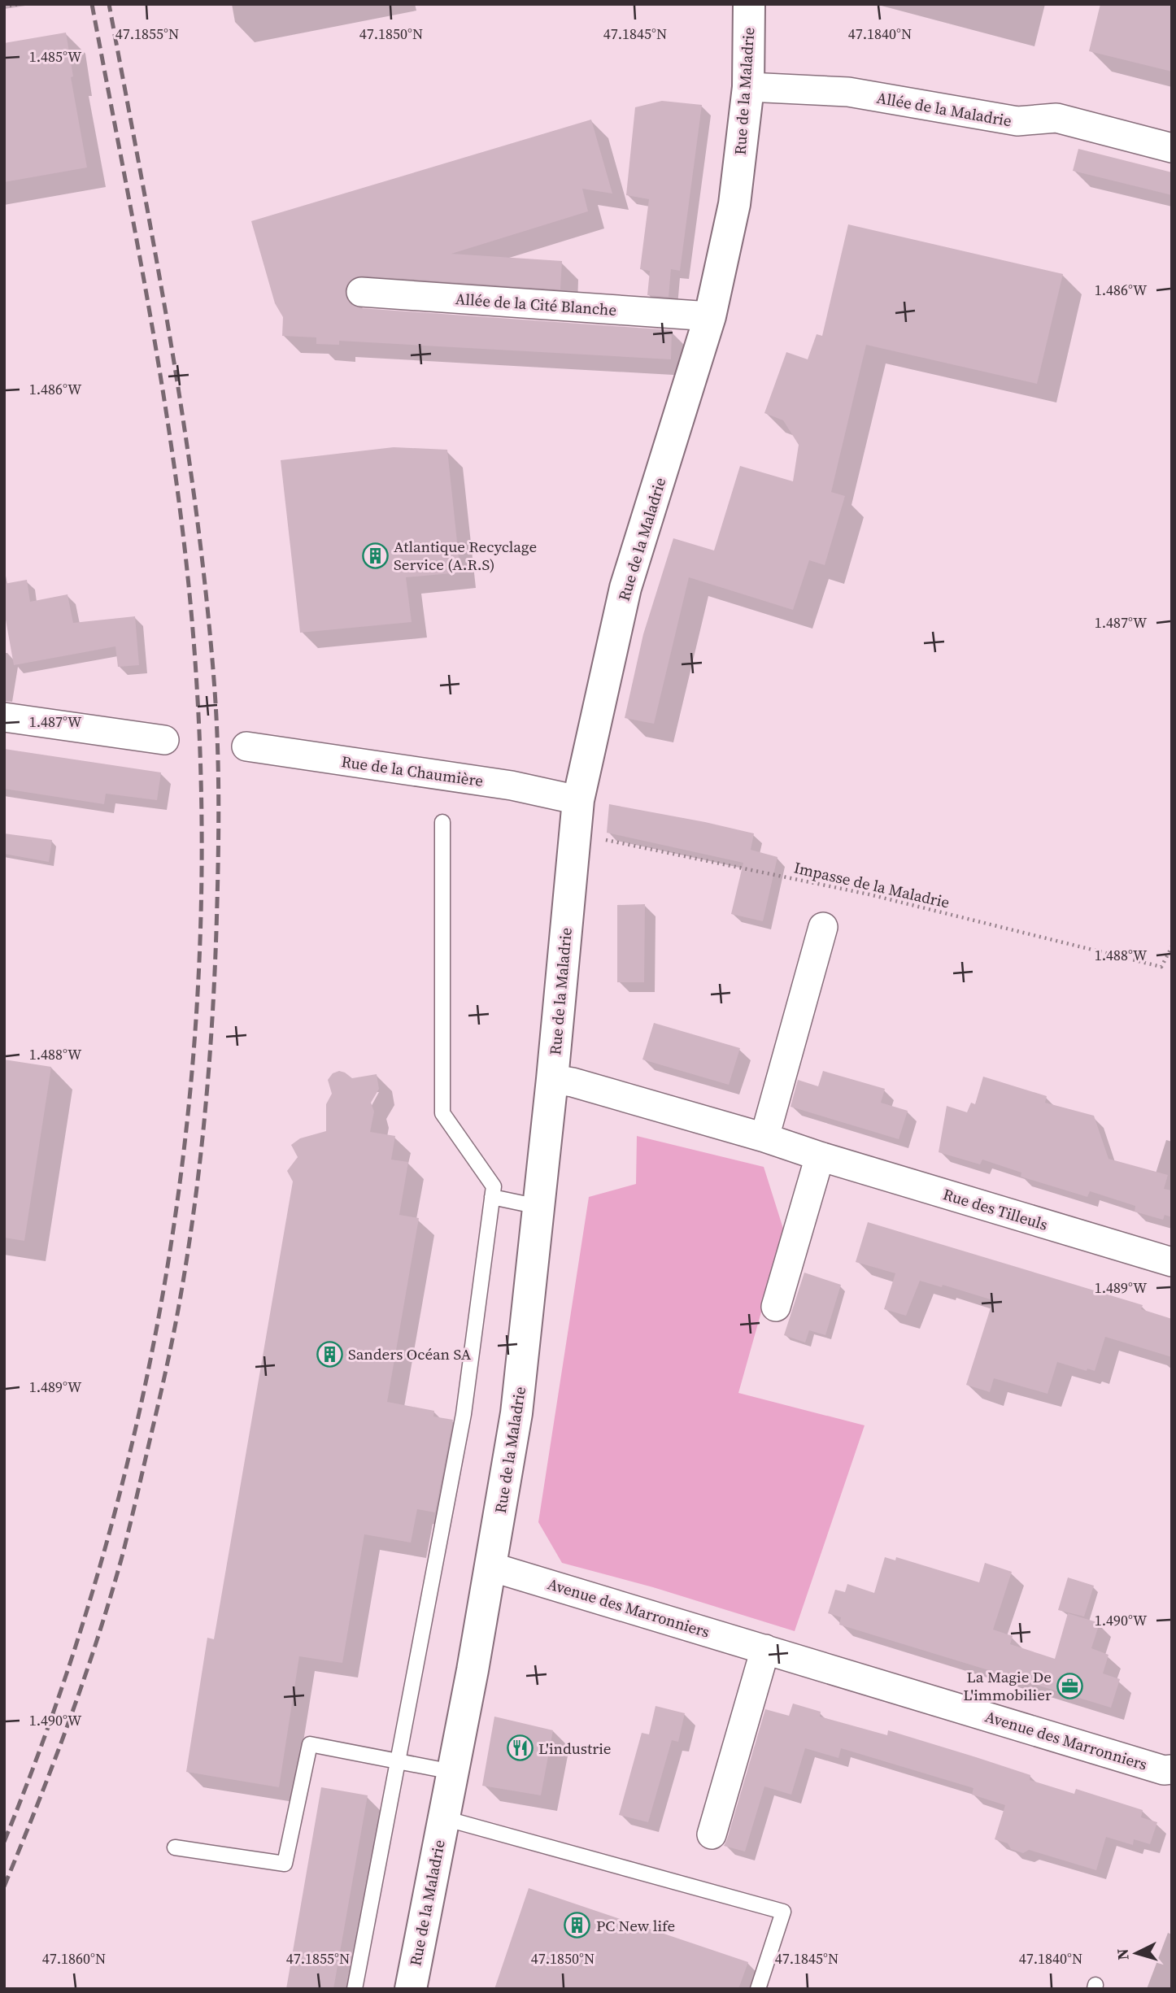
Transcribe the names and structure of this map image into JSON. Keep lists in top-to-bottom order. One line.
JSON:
{"streets":{"street":["Rue de la Maladrie","Allée de la Maladrie","Allée de la Cité Blanche","Rue de la Chaumière","Rue des Tilleuls","Avenue des Marronniers"],"path":["Impasse de la Maladrie"]},"crossings":[["Rue de la Maladrie","Allée de la Maladrie"],["Rue de la Maladrie","Allée de la Cité Blanche"],["Rue de la Maladrie","Rue de la Chaumière"],["Rue de la Maladrie","Impasse de la Maladrie"],["Rue de la Maladrie","Rue des Tilleuls"],["Rue de la Maladrie","Avenue des Marronniers"]],"places":{"building":["Atlantique Recyclage Service (A.R.S)","Sanders Océan SA","PC New life"],"office":["La Magie De L'immobilier"],"restaurant":["L'industrie"]},"north":"left","coordinates":["47.1855°N","47.1850°N","47.1845°N","47.1840°N","1.485°W","1.486°W","1.487°W","1.488°W","1.489°W","1.490°W","47.1860°N"]}
